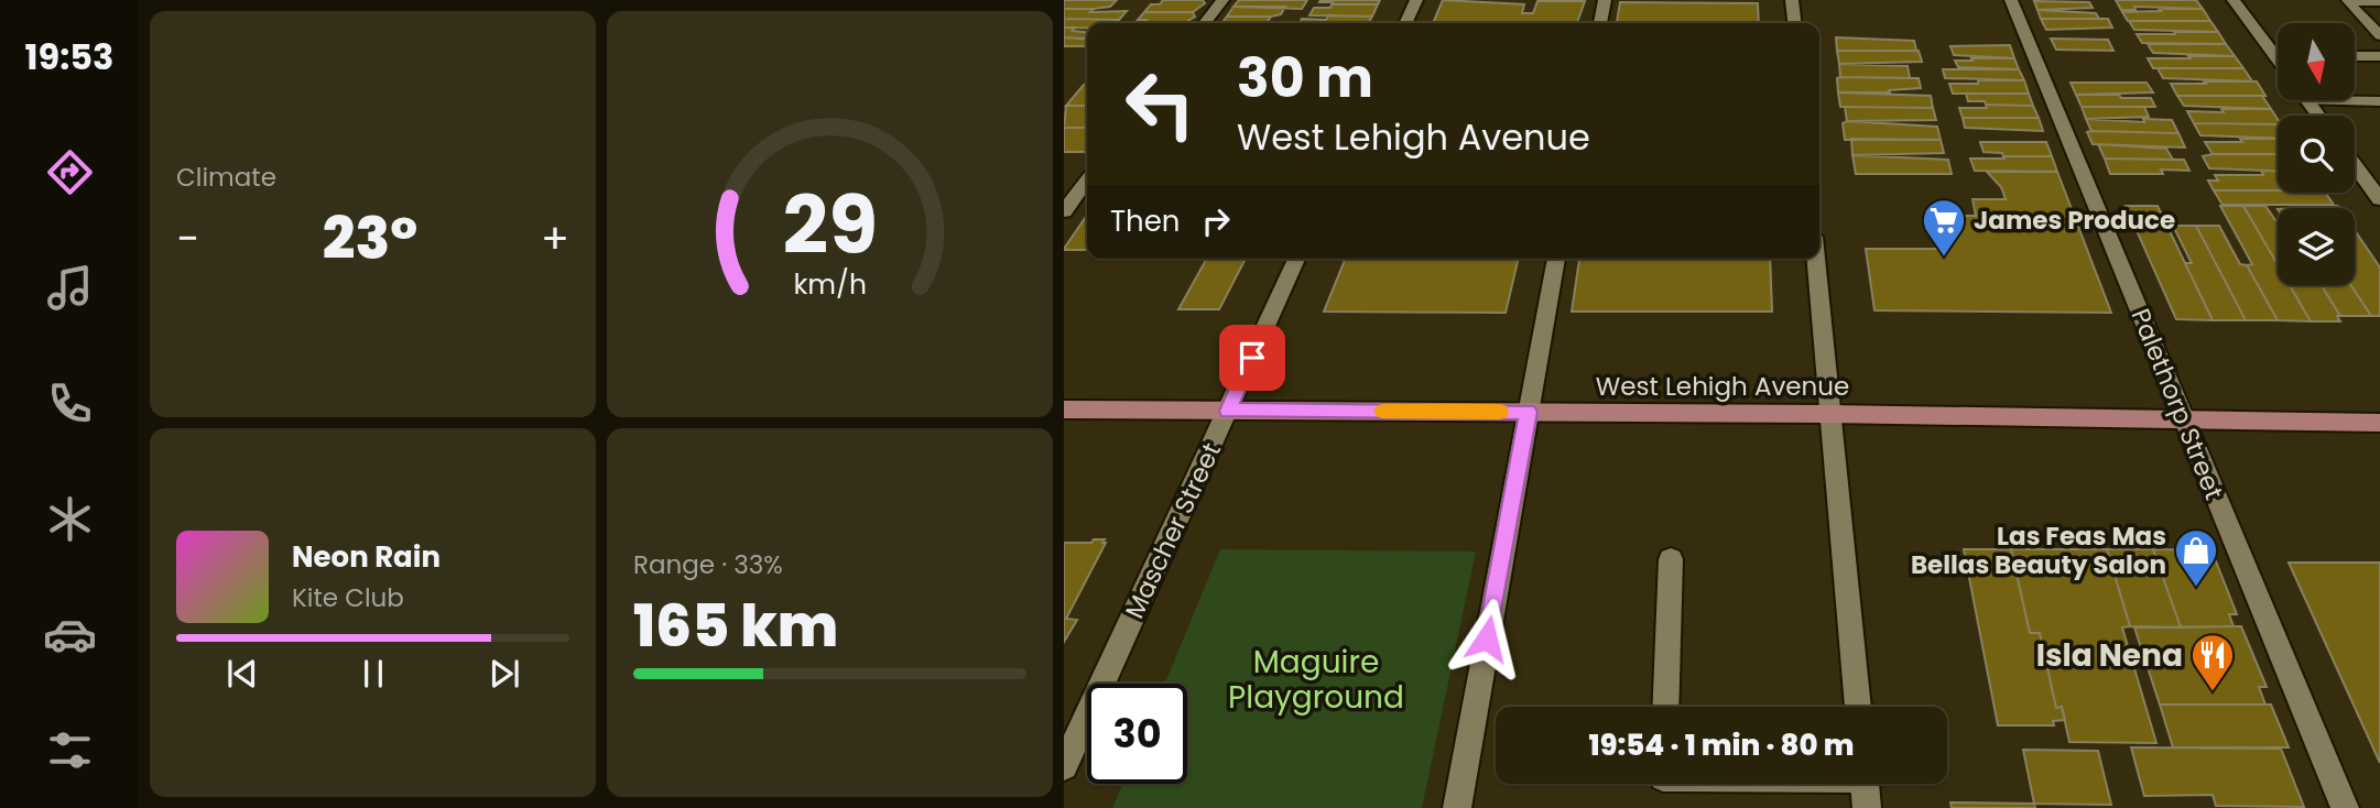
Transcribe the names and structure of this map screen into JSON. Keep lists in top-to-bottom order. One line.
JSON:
{"streets":{"main road":["West Lehigh Avenue"],"street":["Palethorp Street","Mascher Street"]},"crossings":[["West Lehigh Avenue","Palethorp Street"],["West Lehigh Avenue","Mascher Street"]],"parks":["Maguire Playground"],"places":{"supermarket":["James Produce"],"shop":["Las Feas Mas Bellas Beauty Salon"],"restaurant":["Isla Nena"]},"north":"bottom","page":{"tabs":"19:53","tile":["Climate",["Range · 33%","165 km"]],"turn":["30 m","West Lehigh Avenue"],"then":"Then","heat":["−","23°","+"],"song":["Neon Rain","Kite Club"],"limit":"30","trip":"19:54 · 1 min · 80 m","gauge":["29","km/h"]}}
